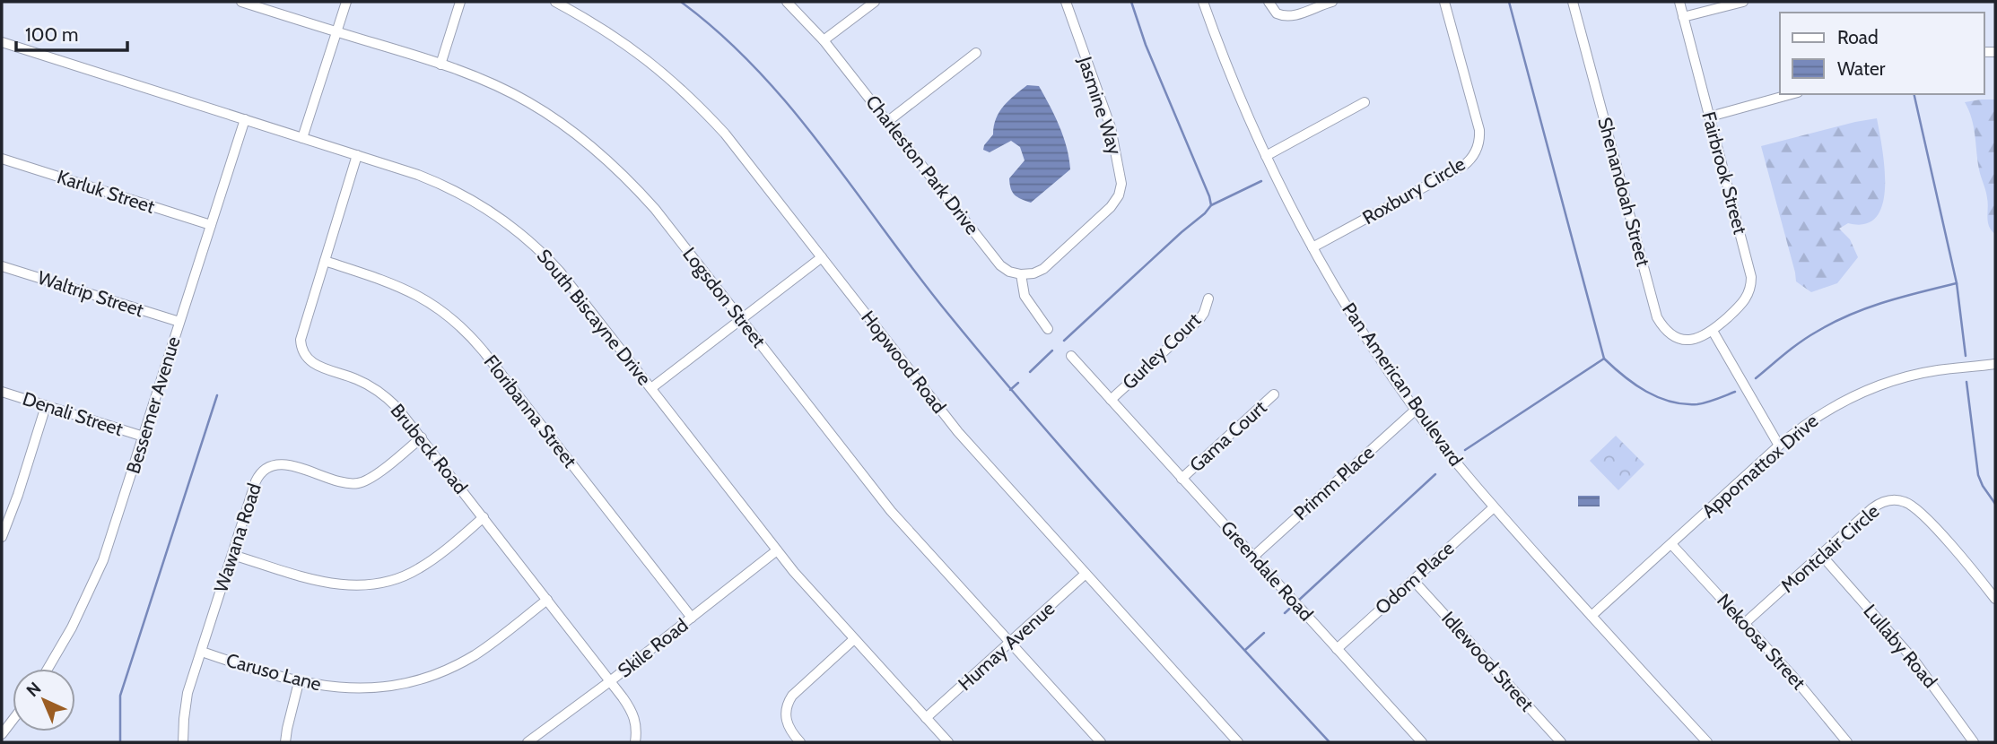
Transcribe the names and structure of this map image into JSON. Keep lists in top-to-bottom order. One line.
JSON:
{"streets":{"street":["Jasmine Way","Charleston Park Drive","Fairbrook Street","Roxbury Circle","Karluk Street","Shenandoah Street","Waltrip Street","Logsdon Street","South Biscayne Drive","Gurley Court","Hopwood Road","Pan American Boulevard","Bessemer Avenue","Floribanna Street","Denali Street","Gama Court","Brubeck Road","Appomattox Drive","Primm Place","Wawana Road","Montclair Circle","Greendale Road","Odom Place","Nekoosa Street","Humay Avenue","Lullaby Road","Skile Road","Idlewood Street","Caruso Lane"]},"crossings":[["Jasmine Way","Charleston Park Drive"],["Fairbrook Street","Shenandoah Street"],["Roxbury Circle","Pan American Boulevard"],["Karluk Street","Bessemer Avenue"],["Waltrip Street","Bessemer Avenue"],["Logsdon Street","Humay Avenue"],["South Biscayne Drive","Bessemer Avenue"],["South Biscayne Drive","Brubeck Road"],["South Biscayne Drive","Humay Avenue"],["South Biscayne Drive","Skile Road"],["Gurley Court","Greendale Road"],["Hopwood Road","Humay Avenue"],["Pan American Boulevard","Appomattox Drive"],["Pan American Boulevard","Primm Place"],["Pan American Boulevard","Odom Place"],["Bessemer Avenue","Denali Street"],["Floribanna Street","Brubeck Road"],["Floribanna Street","Skile Road"],["Gama Court","Greendale Road"],["Brubeck Road","Wawana Road"],["Brubeck Road","Skile Road"],["Brubeck Road","Caruso Lane"],["Appomattox Drive","Nekoosa Street"],["Primm Place","Greendale Road"],["Wawana Road","Caruso Lane"],["Montclair Circle","Nekoosa Street"],["Montclair Circle","Lullaby Road"],["Greendale Road","Odom Place"],["Odom Place","Idlewood Street"]],"legend":["Road","Water"],"scale_bar":"100 m","north":"top left"}
